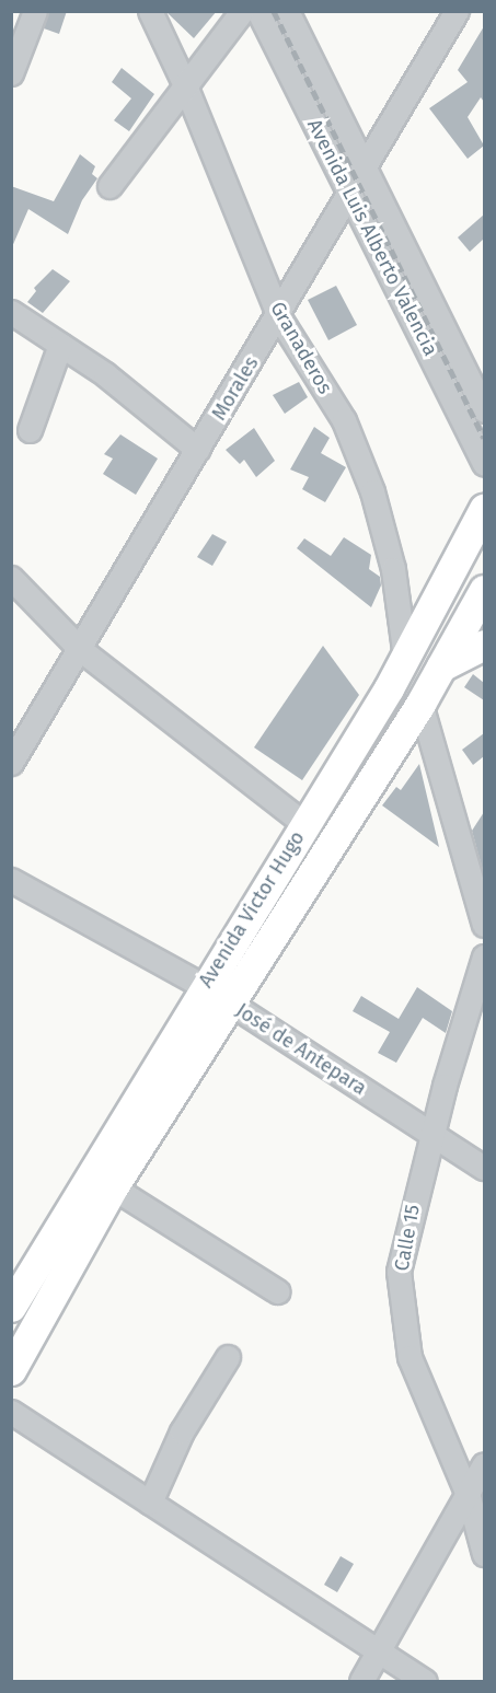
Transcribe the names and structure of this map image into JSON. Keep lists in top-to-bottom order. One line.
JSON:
{"streets":{"main road":["Avenida Victor Hugo"],"street":["Avenida Luis Alberto Valencia","Granaderos","Morales","José de Antepara","Calle 15"]},"crossings":[["Avenida Luis Alberto Valencia","Morales"],["Granaderos","Morales"],["Granaderos","Avenida Victor Hugo"],["Avenida Victor Hugo","José de Antepara"],["José de Antepara","Calle 15"]]}
